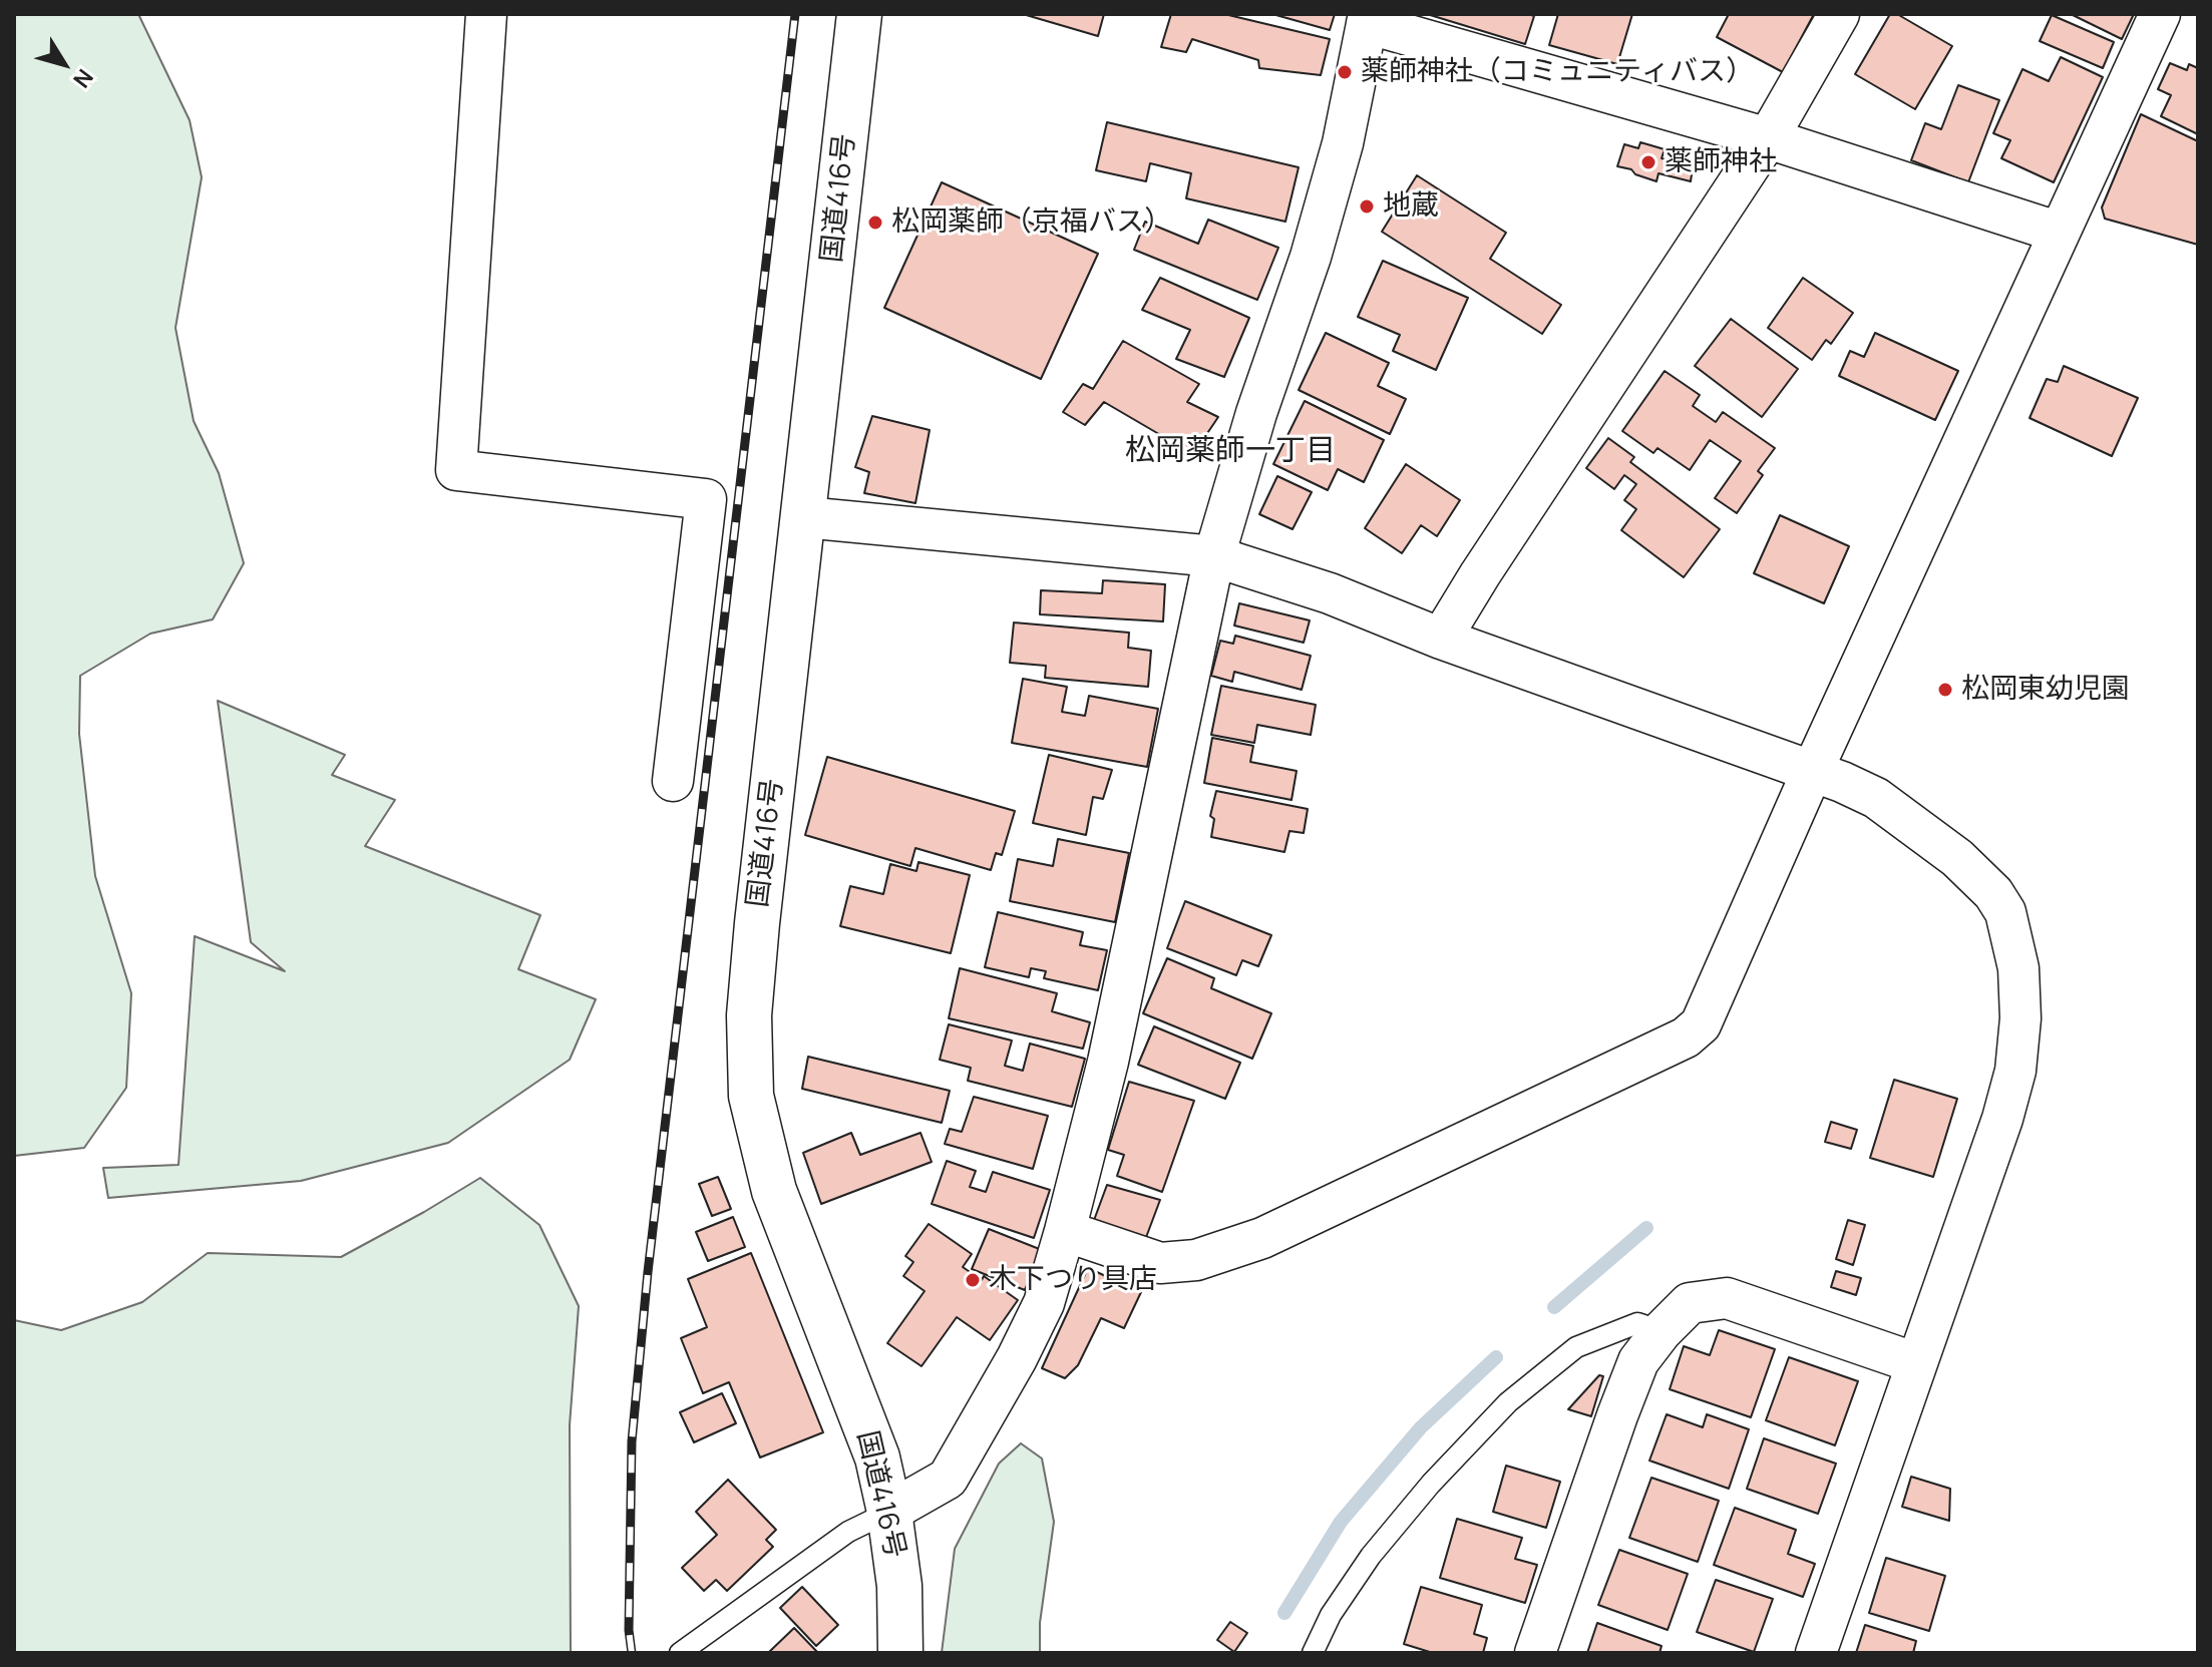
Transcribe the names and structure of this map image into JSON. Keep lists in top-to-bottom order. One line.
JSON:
{"streets":{"highway":["国道416号"]},"districts":["松岡薬師一丁目"],"places":["薬師神社（コミュニティバス）","薬師神社","地蔵","松岡薬師（京福バス）","松岡東幼児園","木下つり具店"],"north":"bottom right"}
